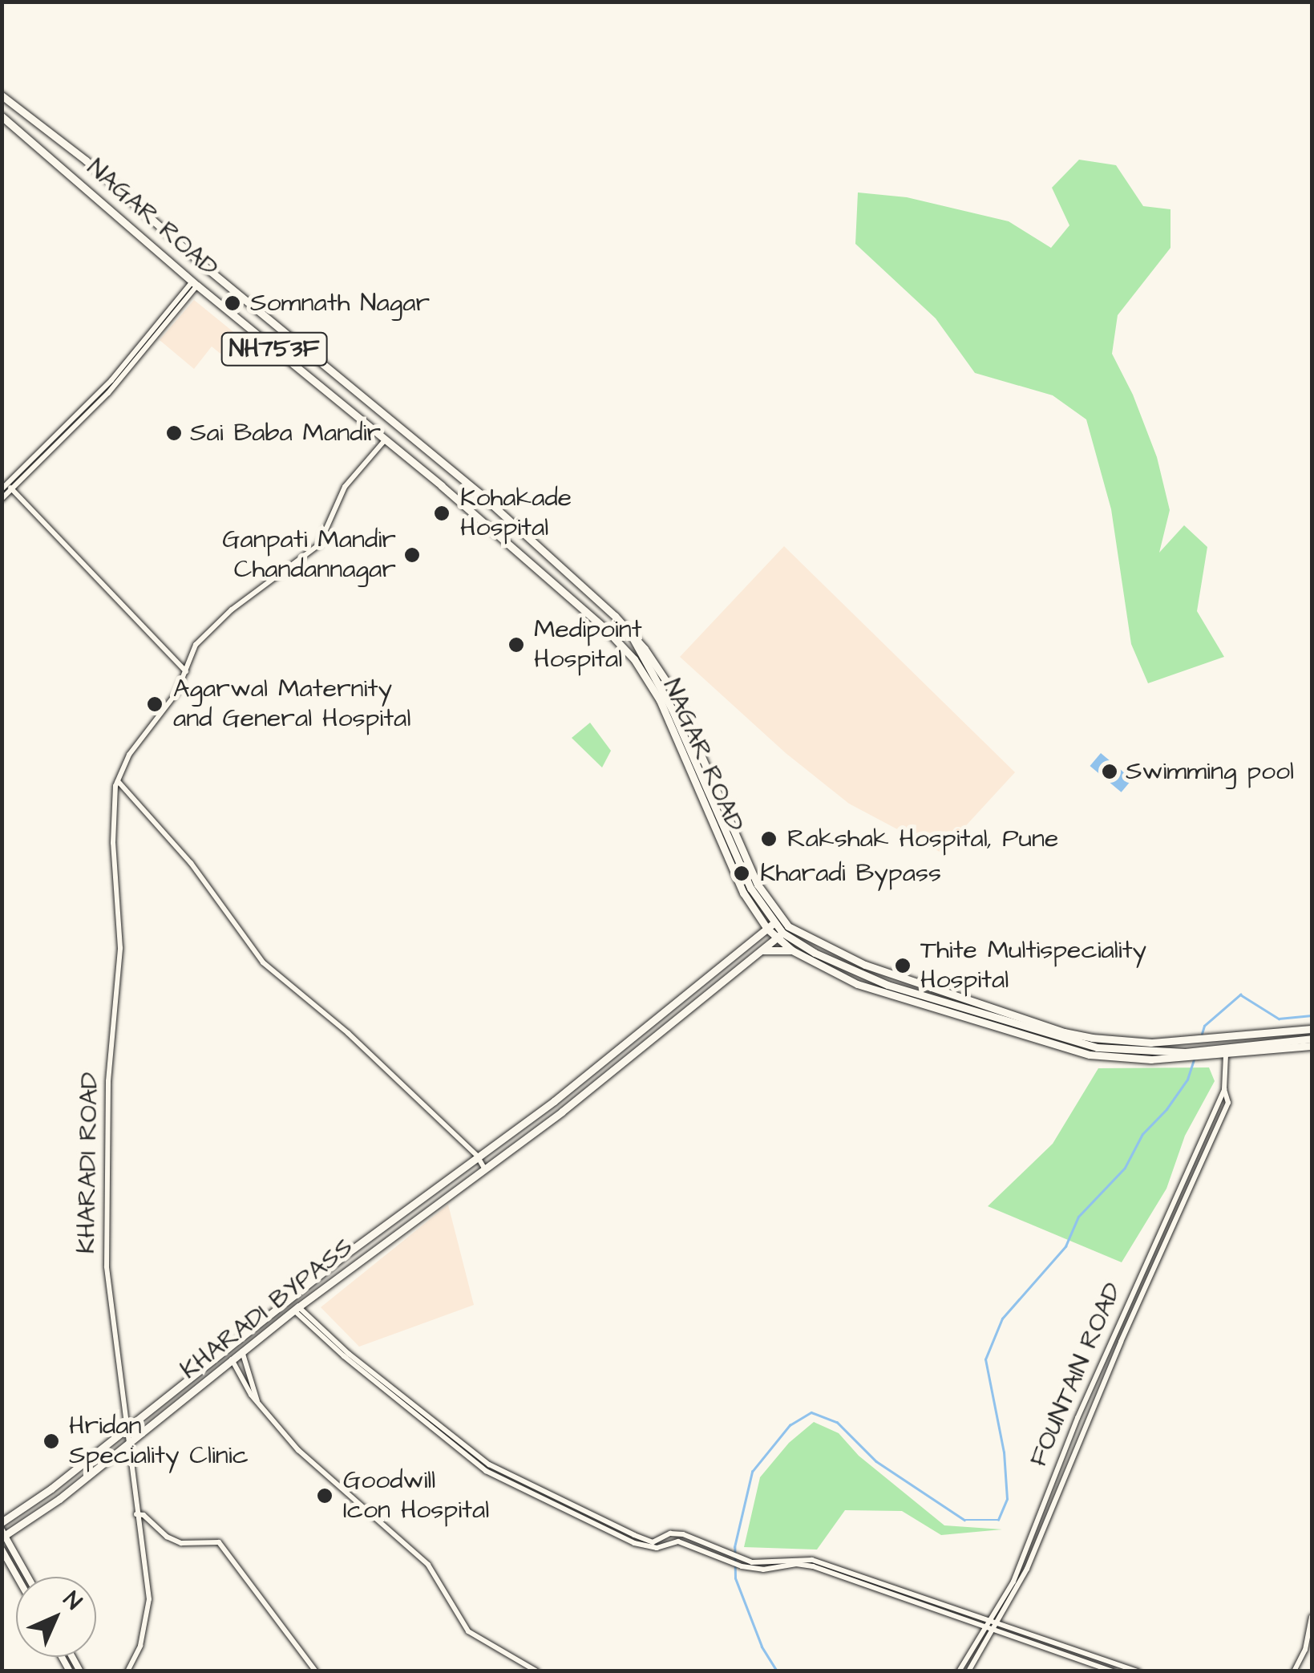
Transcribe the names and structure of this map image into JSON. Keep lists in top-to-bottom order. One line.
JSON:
{"streets":{"highway":["NAGAR ROAD","NH753F","KHARADI BYPASS"],"street":["KHARADI ROAD","FOUNTAIN ROAD"]},"crossings":[["NAGAR ROAD","KHARADI ROAD"],["NAGAR ROAD","KHARADI BYPASS"],["KHARADI ROAD","KHARADI BYPASS"]],"places":["Somnath Nagar","Sai Baba Mandir","Kohakade Hospital","Ganpati Mandir Chandannagar","Medipoint Hospital","Agarwal Maternity and General Hospital","Swimming pool","Rakshak Hospital, Pune","Kharadi Bypass","Thite Multispeciality Hospital","Hridan Speciality Clinic","Goodwill Icon Hospital"],"north":"top right"}
